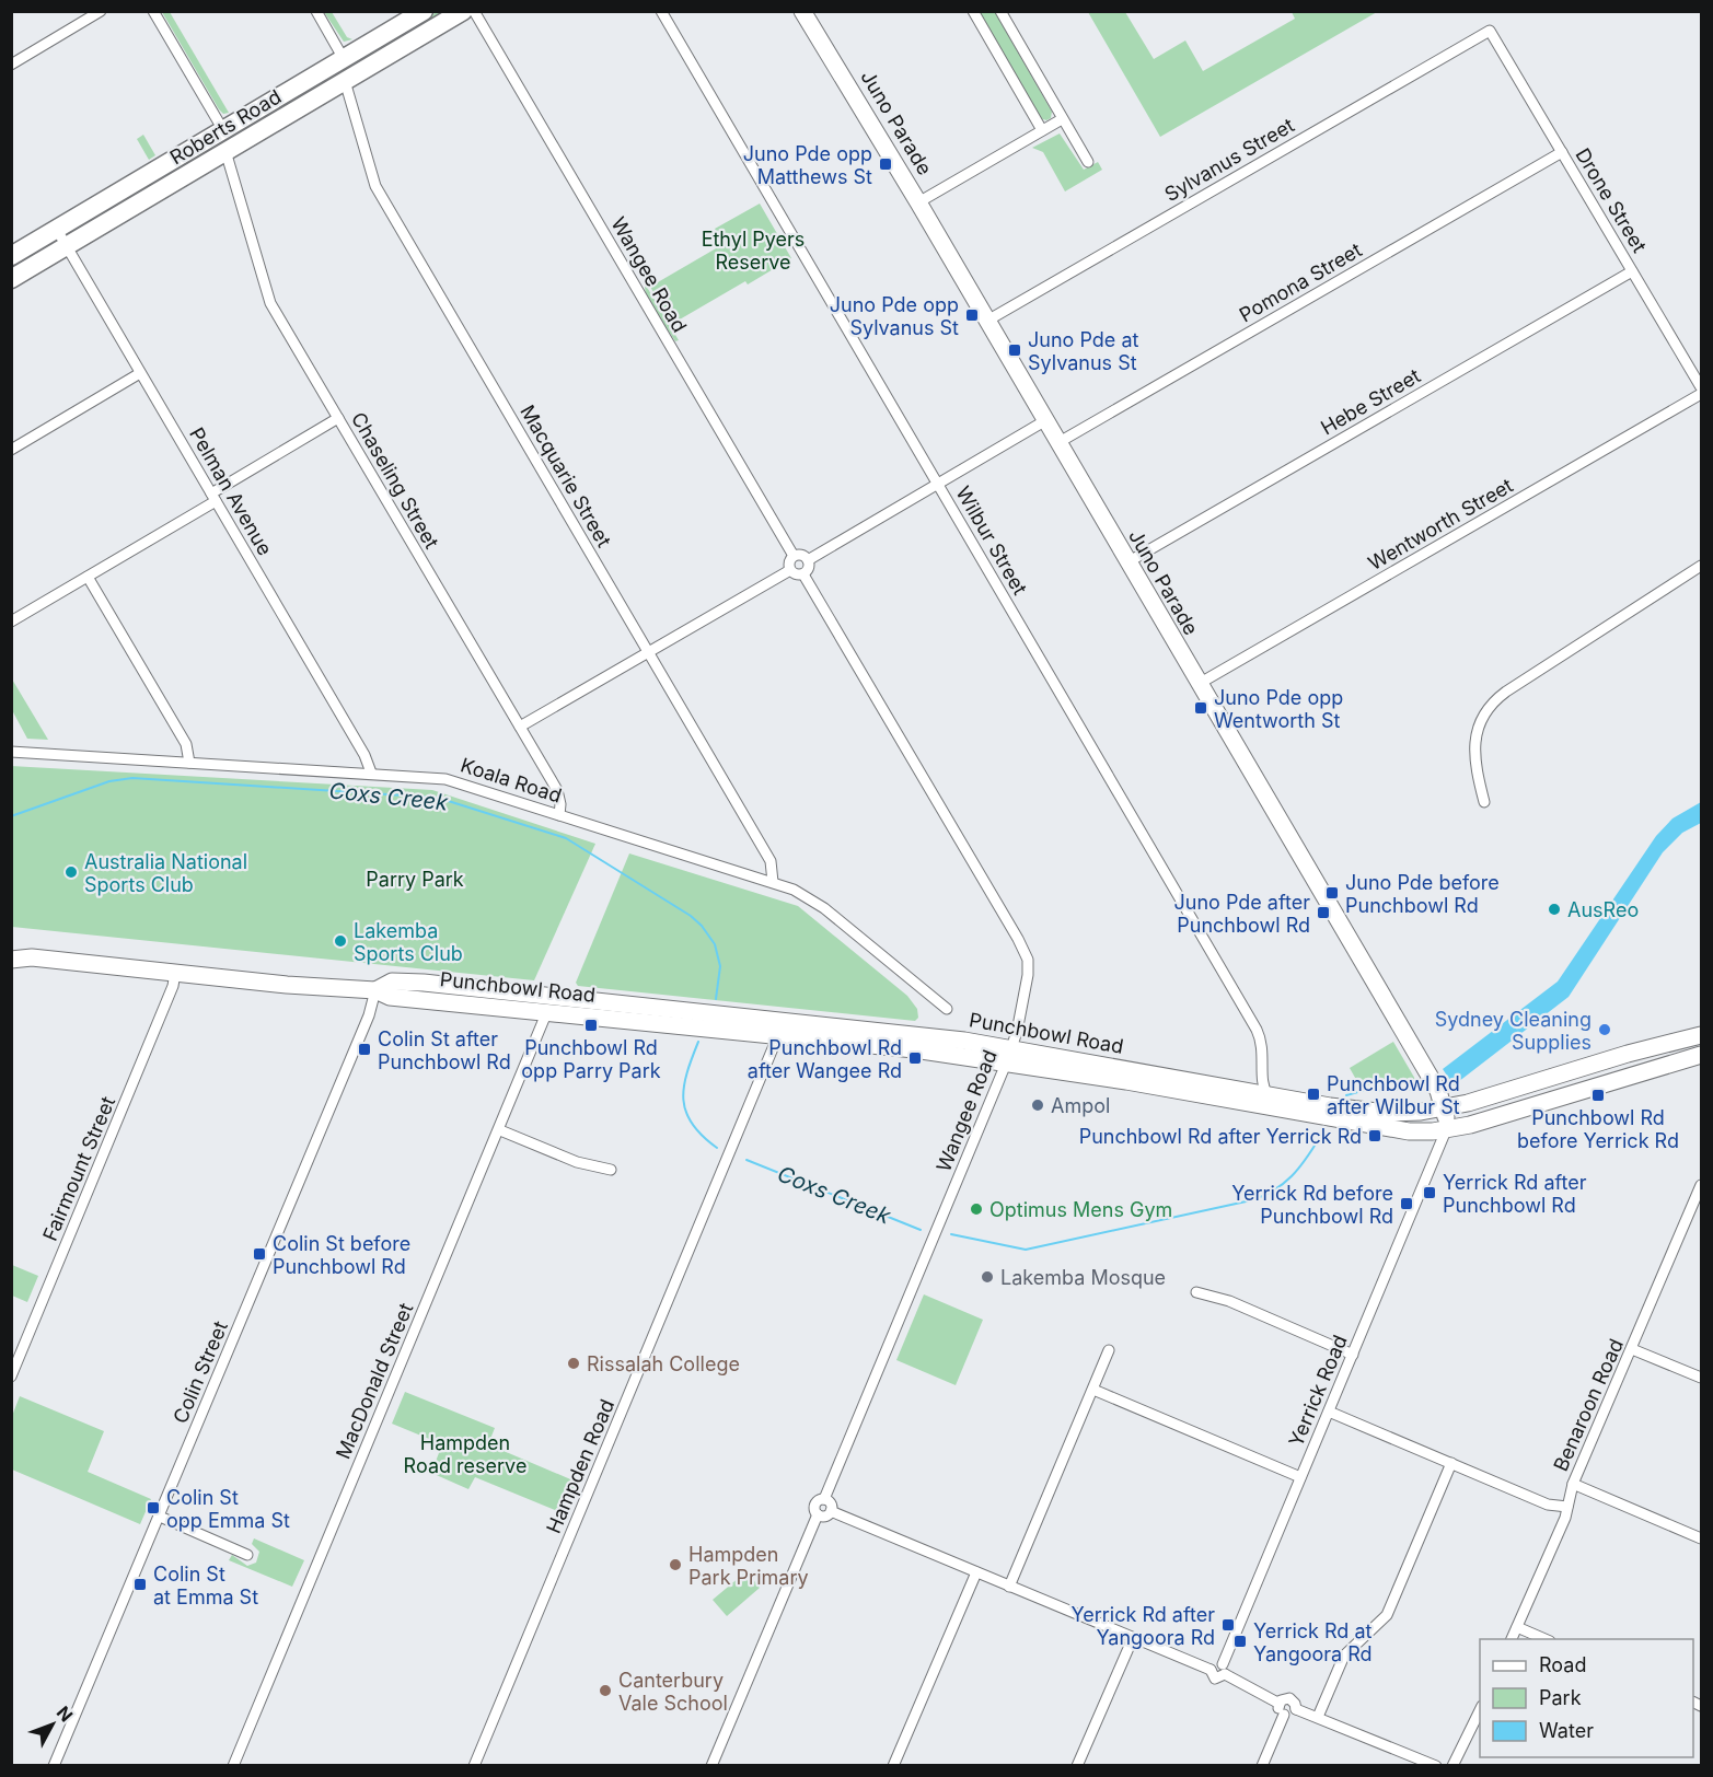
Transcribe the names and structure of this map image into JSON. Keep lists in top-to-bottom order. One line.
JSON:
{"streets":{"highway":["Roberts Road"],"main road":["Juno Parade","Punchbowl Road"],"street":["Sylvanus Street","Drone Street","Wangee Road","Pomona Street","Hebe Street","Macquarie Street","Chaseling Street","Pelman Avenue","Wentworth Street","Wilbur Street","Koala Road","Fairmount Street","Colin Street","MacDonald Street","Yerrick Road","Benaroon Road","Hampden Road"]},"crossings":[["Juno Parade","Sylvanus Street"],["Juno Parade","Pomona Street"],["Juno Parade","Hebe Street"],["Juno Parade","Wentworth Street"],["Juno Parade","Punchbowl Road"],["Juno Parade","Yerrick Road"],["Roberts Road","Macquarie Street"],["Roberts Road","Chaseling Street"],["Roberts Road","Pelman Avenue"],["Sylvanus Street","Drone Street"],["Drone Street","Pomona Street"],["Drone Street","Hebe Street"],["Wangee Road","Punchbowl Road"],["Macquarie Street","Koala Road"],["Chaseling Street","Koala Road"],["Pelman Avenue","Koala Road"],["Wilbur Street","Punchbowl Road"],["Punchbowl Road","Fairmount Street"],["Punchbowl Road","Colin Street"],["Punchbowl Road","MacDonald Street"],["Punchbowl Road","Yerrick Road"],["Punchbowl Road","Hampden Road"]],"water":["Coxs Creek"],"parks":["Ethyl Pyers Reserve","Parry Park","Hampden Road reserve"],"places":{"transit":["Juno Pde opp Matthews St","Juno Pde opp Sylvanus St","Juno Pde at Sylvanus St","Juno Pde opp Wentworth St","Juno Pde before Punchbowl Rd","Juno Pde after Punchbowl Rd","Punchbowl Rd opp Parry Park","Colin St after Punchbowl Rd","Punchbowl Rd after Wangee Rd","Punchbowl Rd after Wilbur St","Punchbowl Rd before Yerrick Rd","Punchbowl Rd after Yerrick Rd","Yerrick Rd after Punchbowl Rd","Yerrick Rd before Punchbowl Rd","Colin St before Punchbowl Rd","Colin St opp Emma St","Colin St at Emma St","Yerrick Rd after Yangoora Rd","Yerrick Rd at Yangoora Rd"],"other":["Australia National Sports Club","AusReo","Lakemba Sports Club","Sydney Cleaning Supplies","Ampol","Optimus Mens Gym","Lakemba Mosque","Rissalah College","Hampden Park Primary","Canterbury Vale School"]},"legend":["Road","Park","Water"],"north":"top right"}
